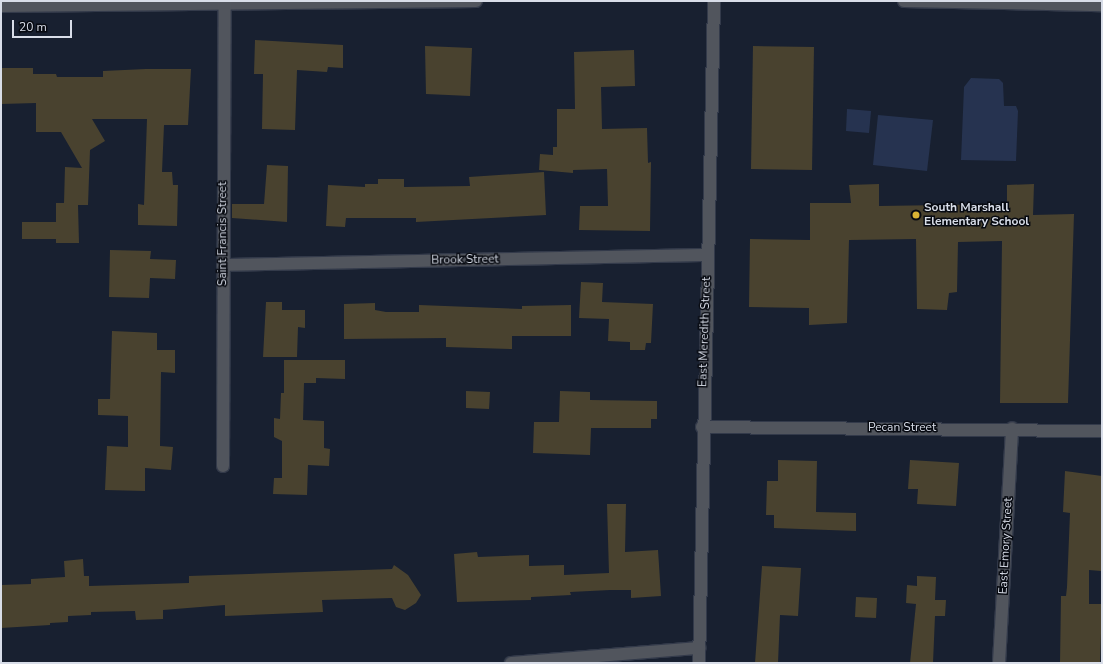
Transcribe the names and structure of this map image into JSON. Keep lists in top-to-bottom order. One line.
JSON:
{"streets":{"street":["Saint Francis Street","Brook Street","East Meredith Street","Pecan Street","East Emory Street"]},"crossings":[["Saint Francis Street","Brook Street"],["Brook Street","East Meredith Street"],["East Meredith Street","Pecan Street"],["Pecan Street","East Emory Street"]],"places":["South Marshall Elementary School"],"scale_bar":"20 m"}
